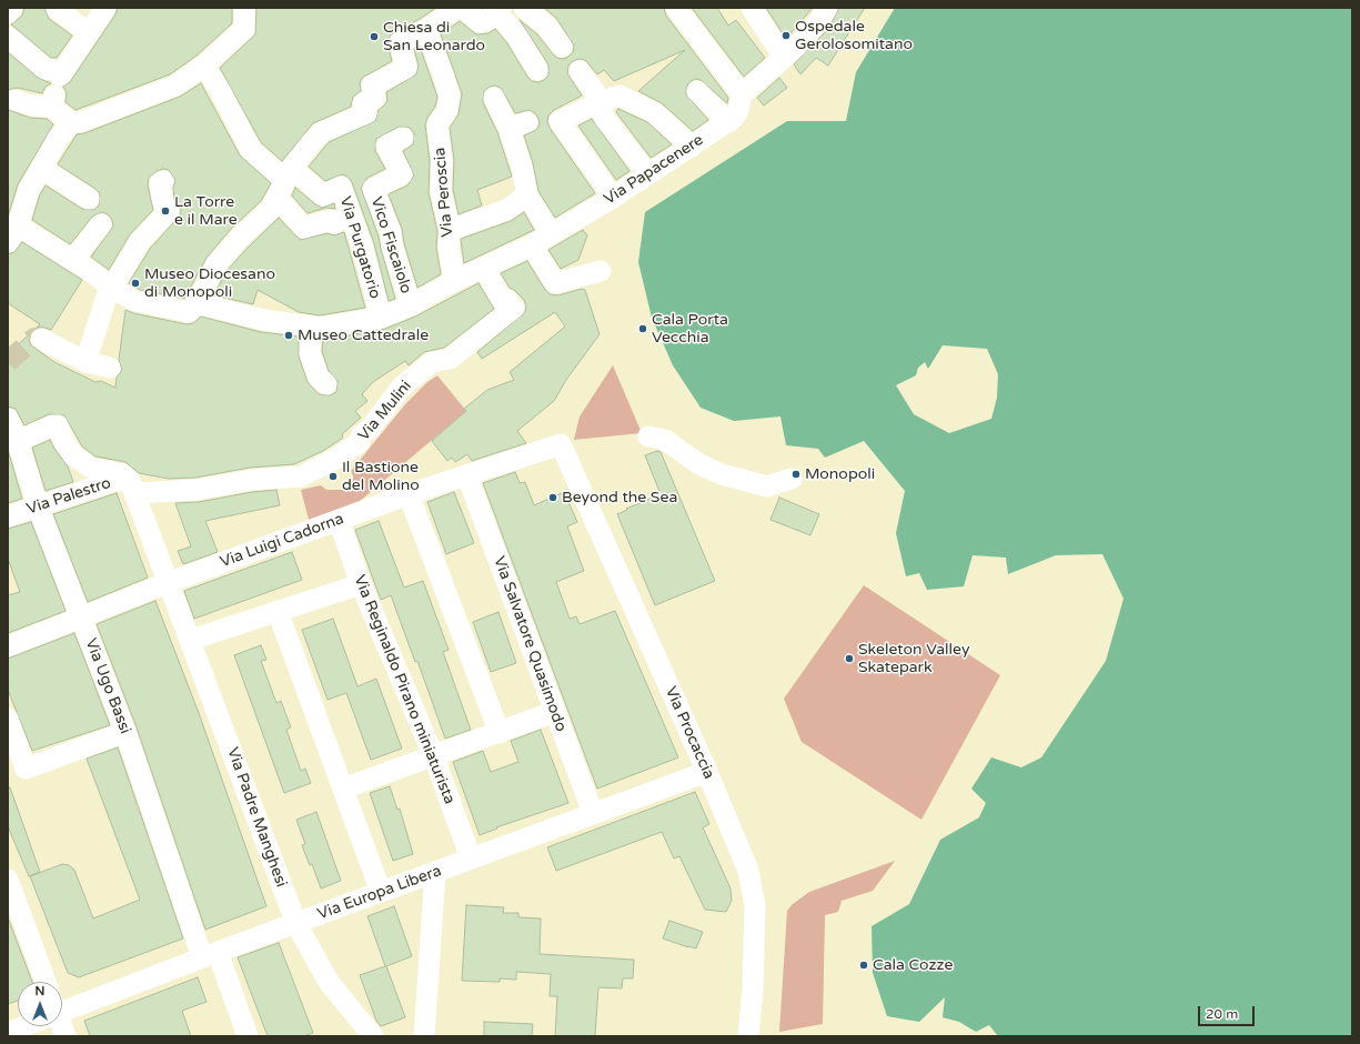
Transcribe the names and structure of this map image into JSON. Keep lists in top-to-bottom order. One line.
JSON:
{"streets":{"street":["Via Papacenere","Via Peroscia","Vico Fiscaiolo","Via Purgatorio","Via Mulini","Via Palestro","Via Luigi Cadorna","Via Salvatore Quasimodo","Via Ugo Bassi","Via Reginaldo Pirano miniaturista","Via Procaccia","Via Padre Manghesi","Via Europa Libera"]},"crossings":[["Via Papacenere","Via Peroscia"],["Via Papacenere","Vico Fiscaiolo"],["Via Papacenere","Via Purgatorio"],["Via Papacenere","Via Mulini"],["Via Mulini","Via Palestro"],["Via Mulini","Via Ugo Bassi"],["Via Palestro","Via Ugo Bassi"],["Via Luigi Cadorna","Via Salvatore Quasimodo"],["Via Luigi Cadorna","Via Ugo Bassi"],["Via Luigi Cadorna","Via Reginaldo Pirano miniaturista"],["Via Luigi Cadorna","Via Procaccia"],["Via Luigi Cadorna","Via Padre Manghesi"],["Via Salvatore Quasimodo","Via Europa Libera"],["Via Ugo Bassi","Via Europa Libera"],["Via Reginaldo Pirano miniaturista","Via Europa Libera"],["Via Procaccia","Via Europa Libera"],["Via Padre Manghesi","Via Europa Libera"]],"places":["Ospedale Gerolosomitano","Chiesa di San Leonardo","La Torre e il Mare","Museo Diocesano di Monopoli","Cala Porta Vecchia","Museo Cattedrale","Monopoli","Il Bastione del Molino","Beyond the Sea","Skeleton Valley Skatepark","Cala Cozze"],"scale_bar":"20 m","north":"top"}
